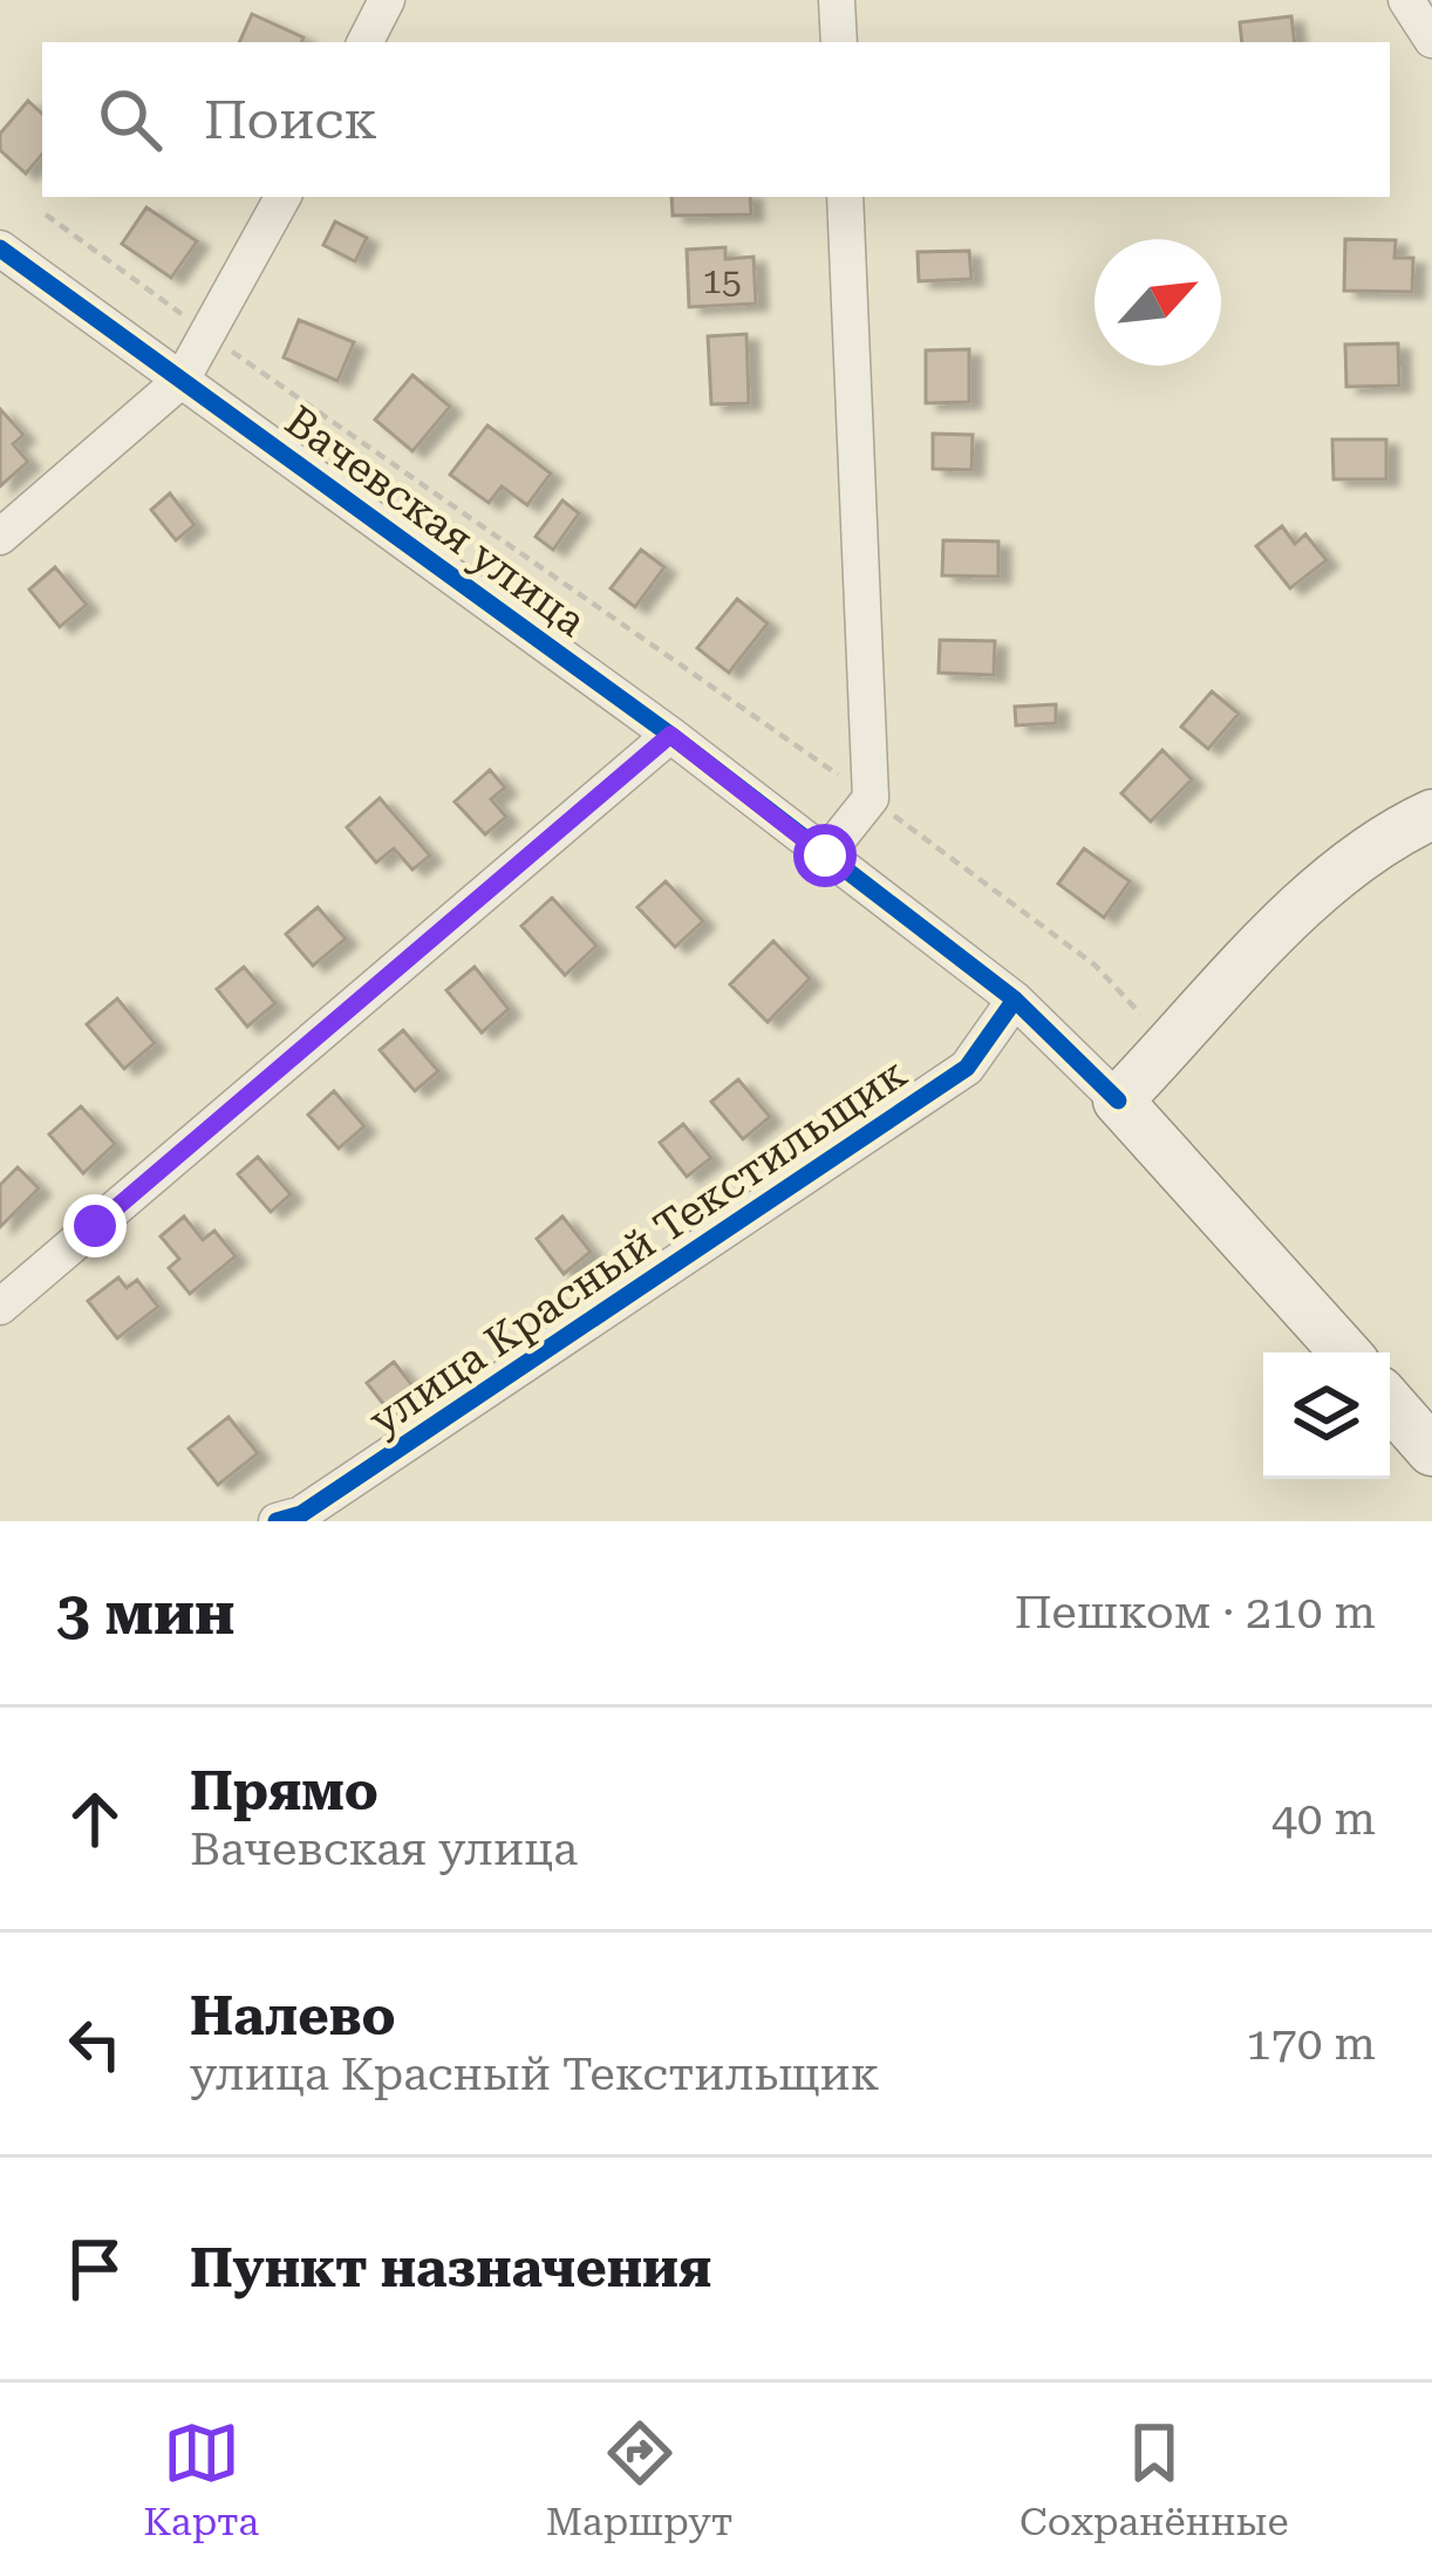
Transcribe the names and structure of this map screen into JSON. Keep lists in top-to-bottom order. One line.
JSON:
{"streets":{"street":["Вачевская улица","улица Красный Текстильщик"]},"crossings":[["Вачевская улица","улица Красный Текстильщик"]],"house_numbers":["15"],"north":"top right","page":{"search":"Поиск","heading":["3 мин","Пешком · 210 m"],"list":[["Прямо","Вачевская улица","40 m"],["Налево","улица Красный Текстильщик","170 m"],"Пункт назначения"],"nav":["Карта","Маршрут","Сохранённые"]}}
